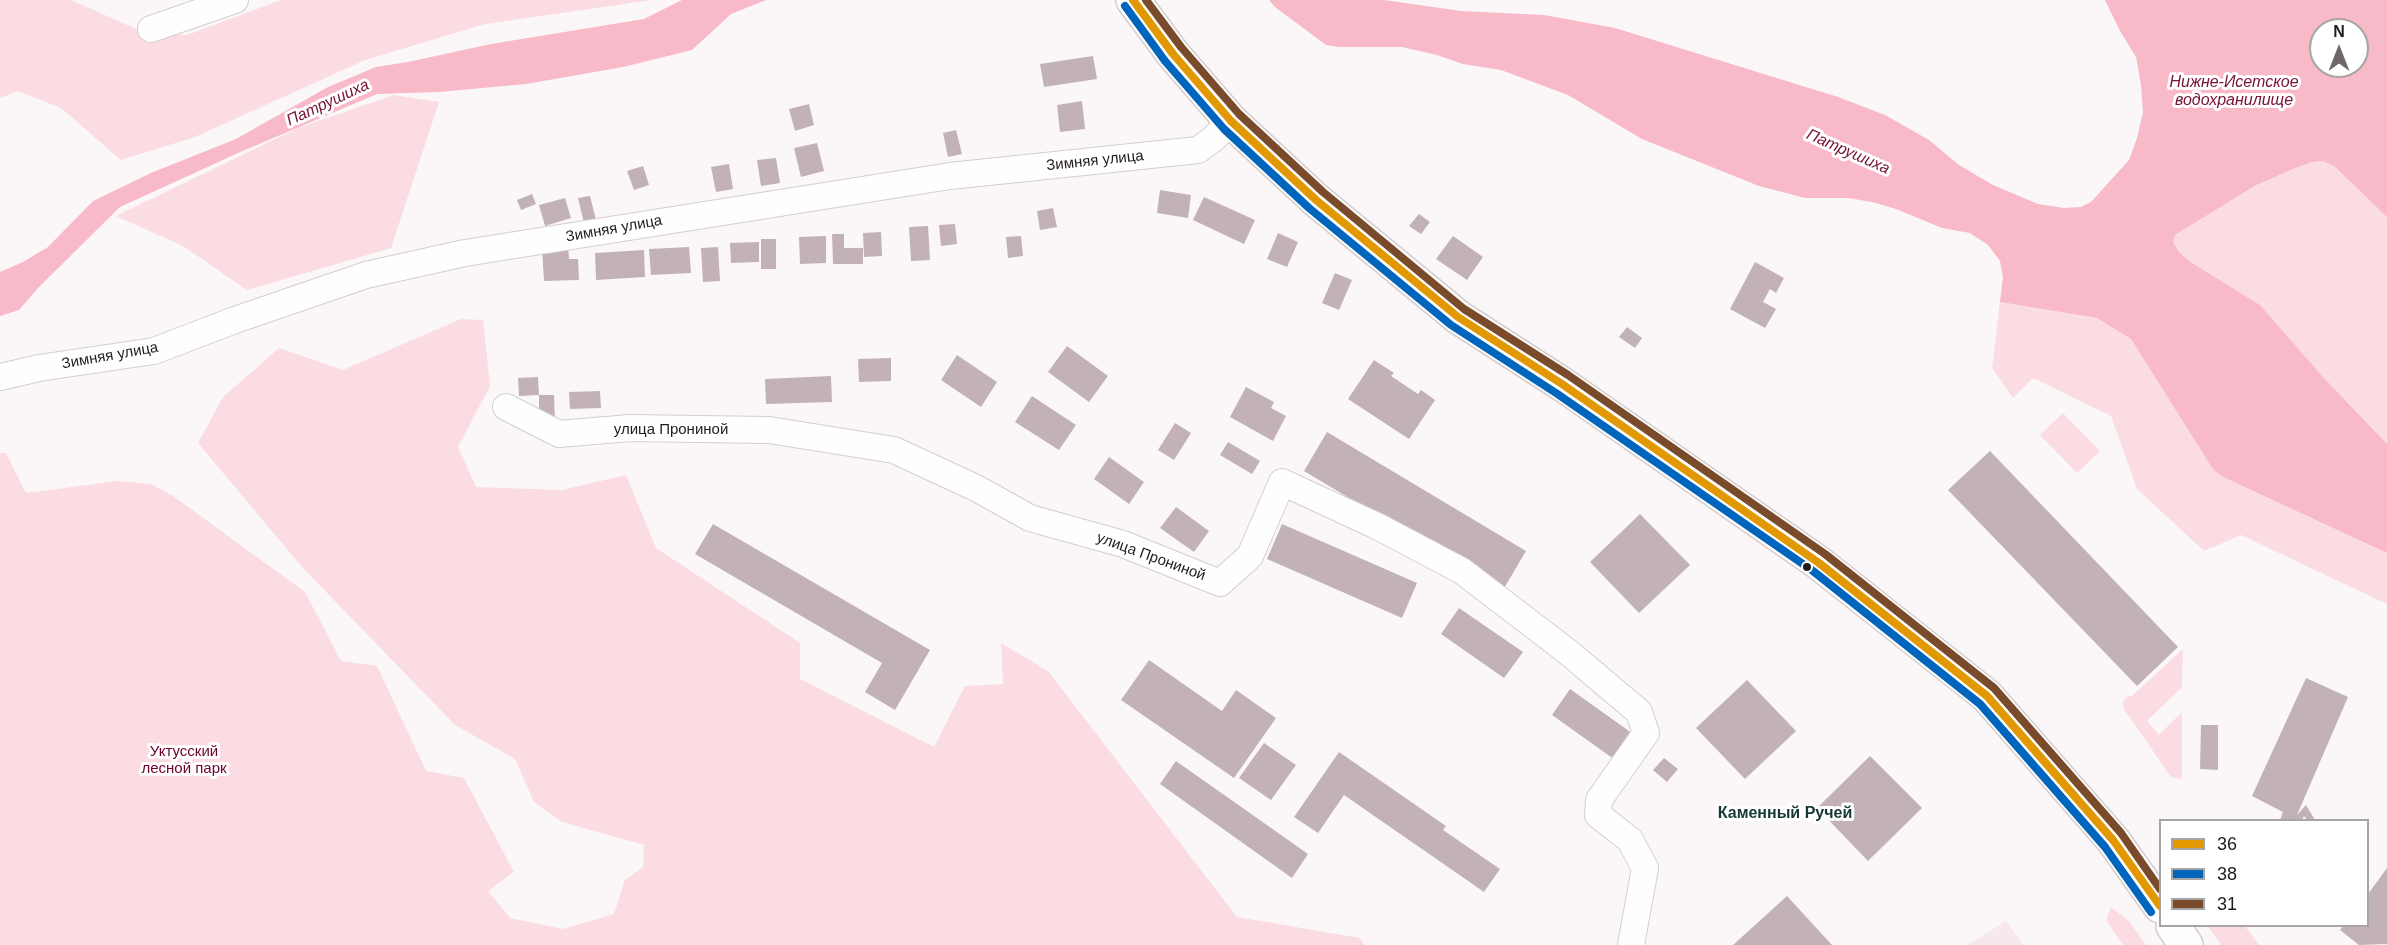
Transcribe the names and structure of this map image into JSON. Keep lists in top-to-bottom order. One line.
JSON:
{"streets":{"street":["Зимняя улица","улица Прониной"]},"districts":["Каменный Ручей"],"water":["Нижне-Исетское водохранилище","Патрушиха"],"parks":["Уктусский лесной парк"],"lines":["transit line 36","transit line 31","transit line 38"],"legend":["36","38","31"],"north":"top"}
